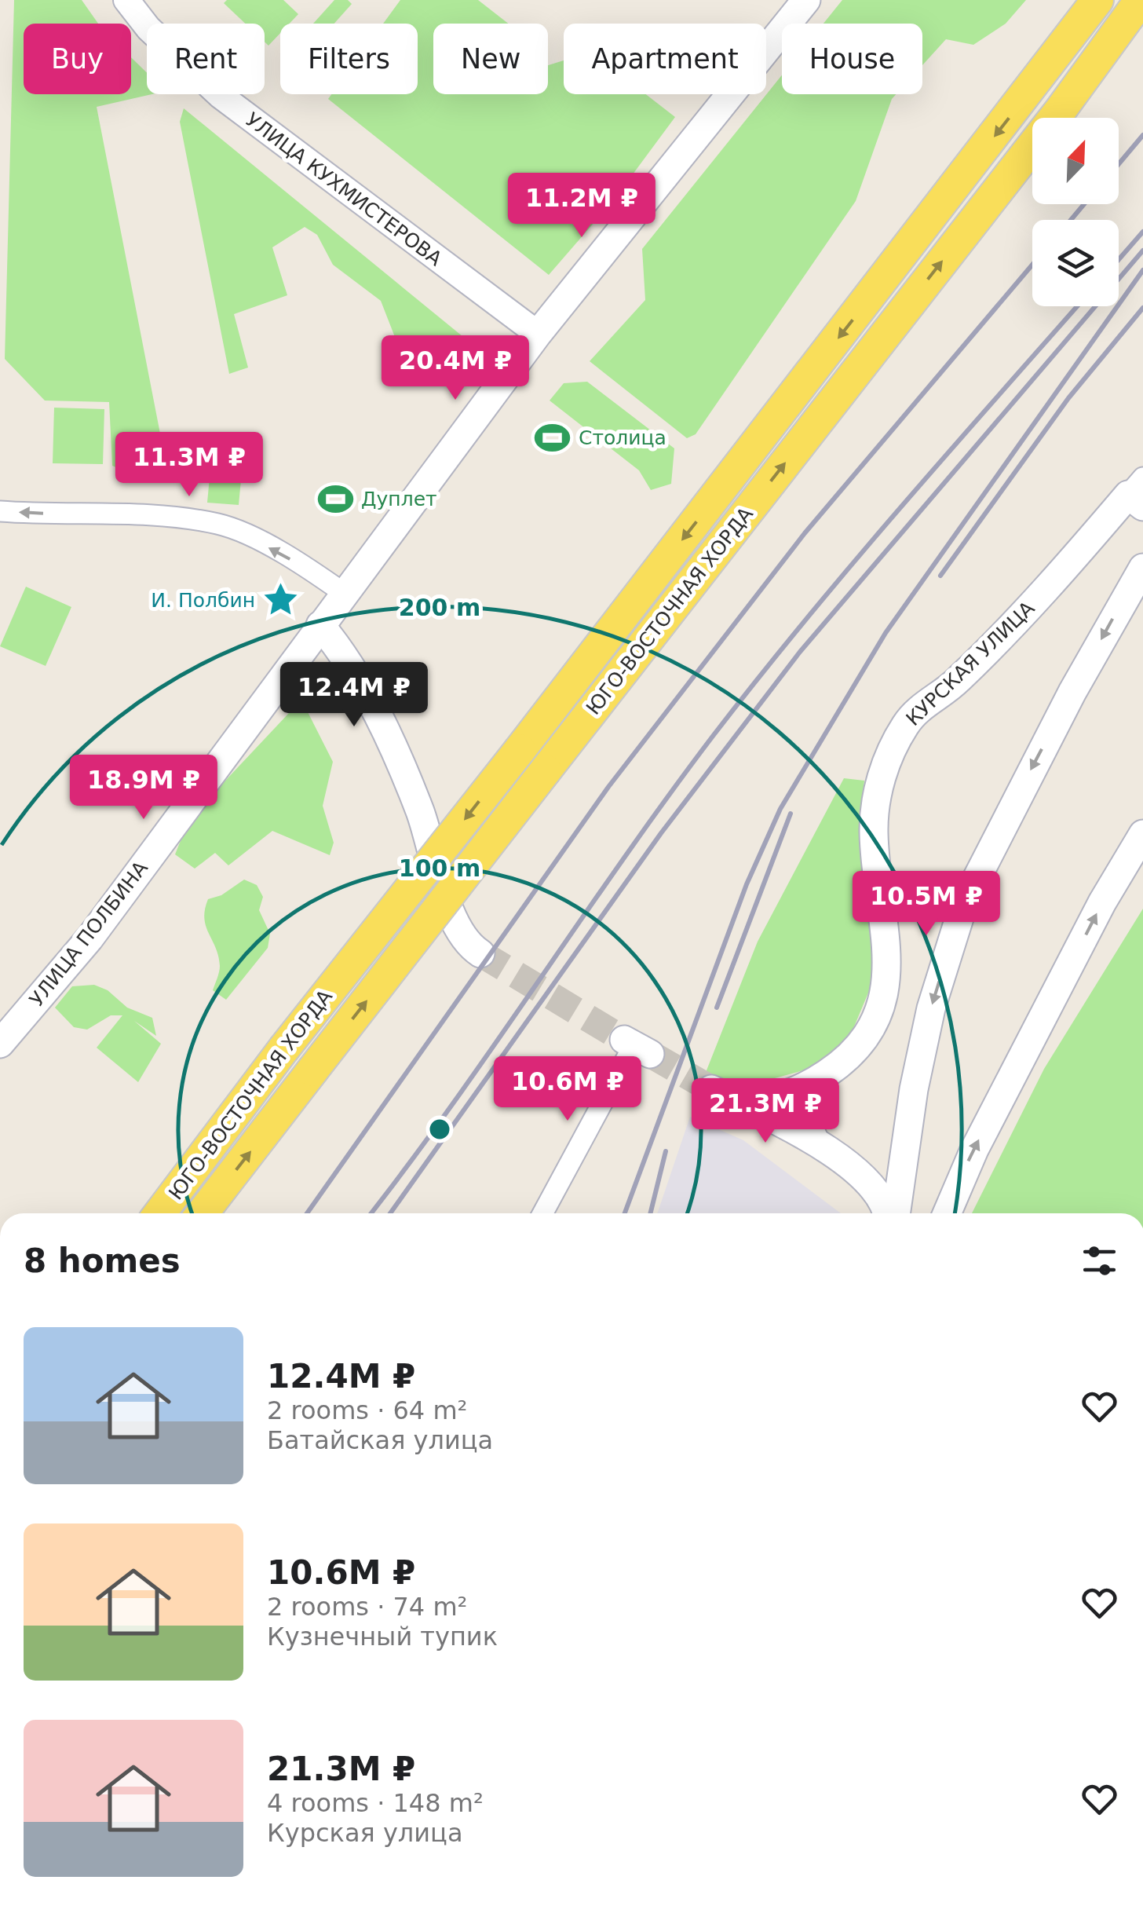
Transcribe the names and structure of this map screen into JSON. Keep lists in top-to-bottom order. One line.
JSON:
{"streets":{"main road":["ЮГО-ВОСТОЧНАЯ ХОРДА","КУРСКАЯ УЛИЦА","УЛИЦА ПОЛБИНА"],"street":["УЛИЦА КУХМИСТЕРОВА"]},"crossings":[["УЛИЦА КУХМИСТЕРОВА","УЛИЦА ПОЛБИНА"]],"places":{"sports":["Столица","Дуплет"],"place":["И. Полбин"]},"north":"top right","page":{"chip":["Buy","Rent","Filters","New","Apartment","House"],"price":["11.2M ₽","20.4M ₽","11.3M ₽","12.4M ₽","18.9M ₽","10.5M ₽","10.6M ₽","21.3M ₽"],"heading":"8 homes","list":[{"name":"12.4M ₽","note":"2 rooms · 64 m² · Батайская улица"},{"name":"10.6M ₽","note":"2 rooms · 74 m² · Кузнечный тупик"},{"name":"21.3M ₽","note":"4 rooms · 148 m² · Курская улица"}]},"rings":["200 m","100 m"]}
